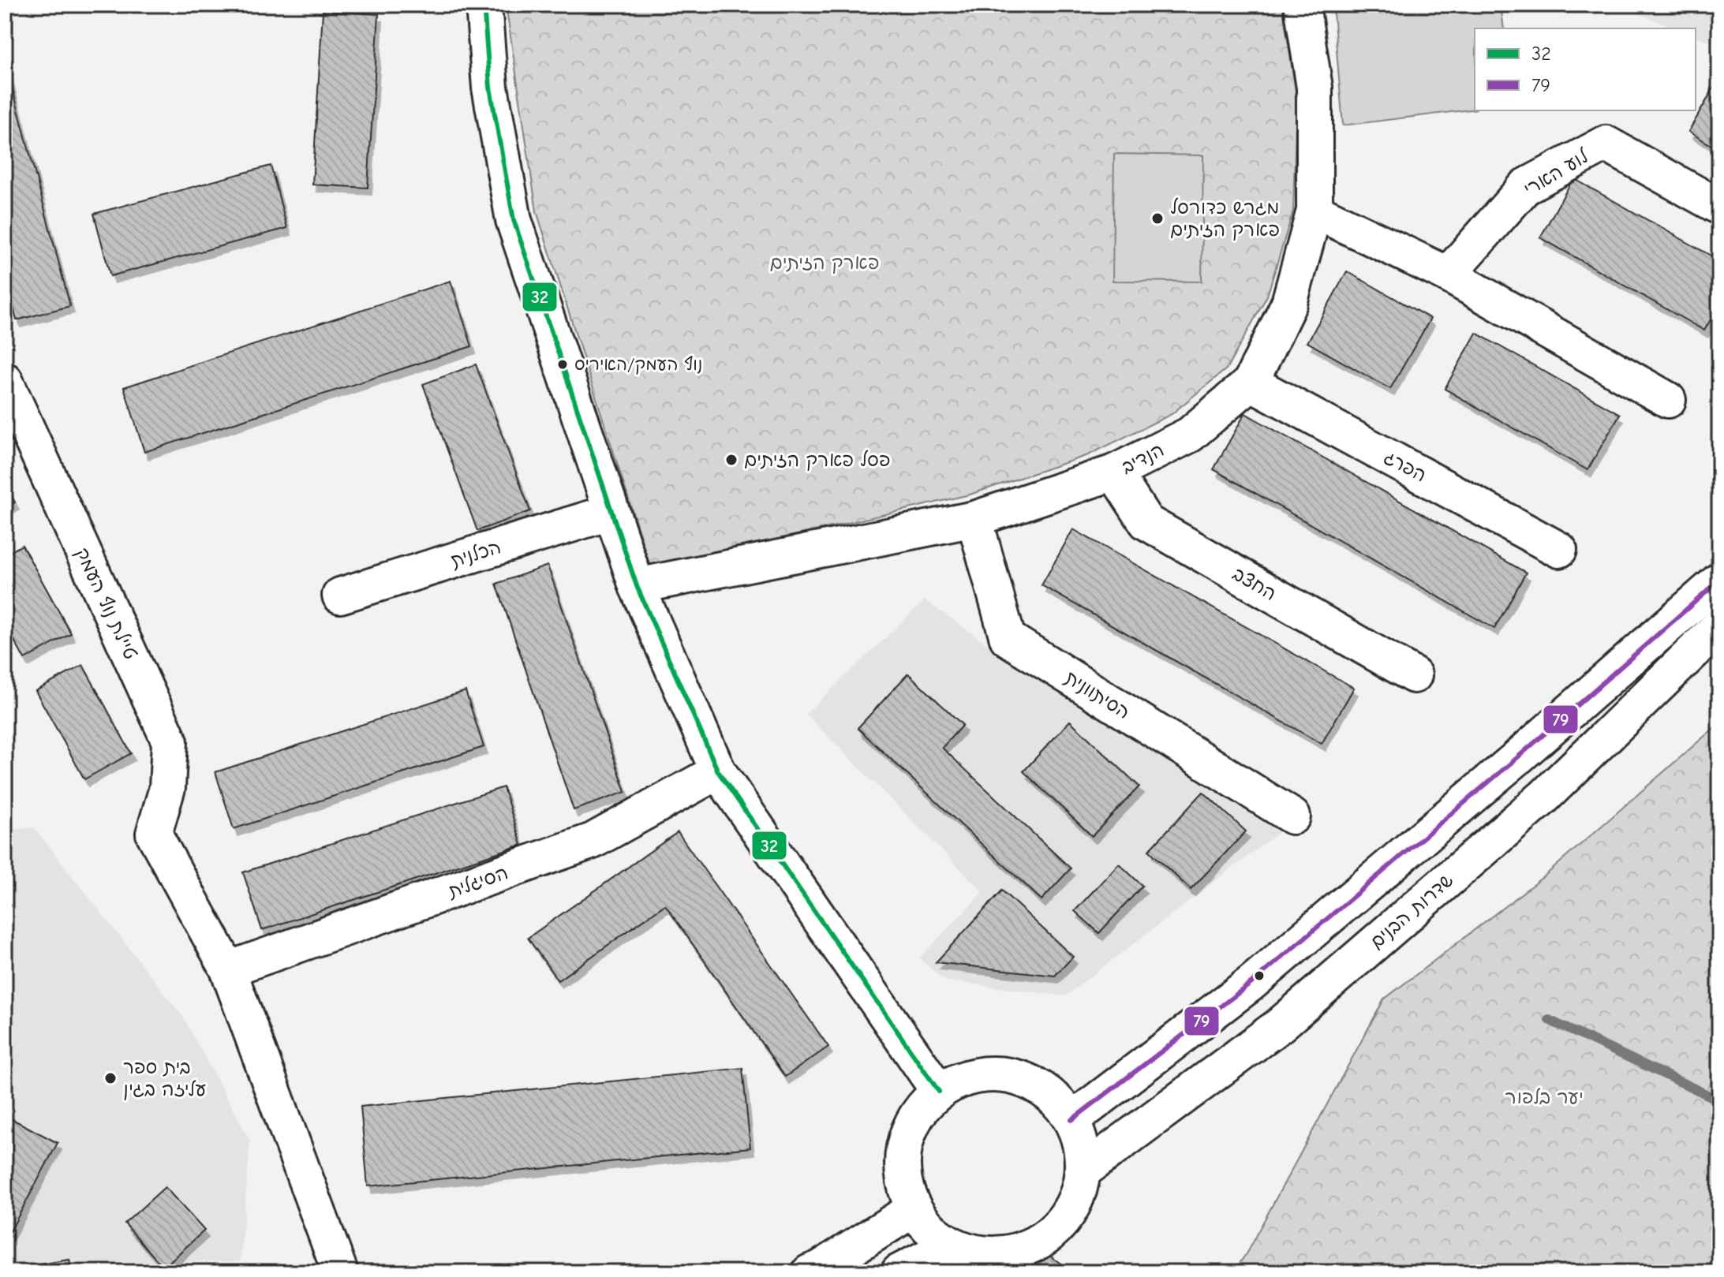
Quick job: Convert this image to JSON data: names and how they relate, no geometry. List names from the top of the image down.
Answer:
{
  "streets": {
    "street": [
      "לוע הארי",
      "הנדיב",
      "הפרג",
      "הכלנית",
      "החצב",
      "טיילת נוף העמק",
      "הסיתוונית",
      "הסיגלית",
      "שדרות הבנים"
    ]
  },
  "crossings": [
    ["הנדיב", "הפרג"],
    ["הנדיב", "החצב"],
    ["הנדיב", "הסיתוונית"],
    ["טיילת נוף העמק", "הסיגלית"]
  ],
  "parks": ["פארק הזיתים", "יער בלפור"],
  "places": [
    "מגרש כדורסל פארק הזיתים",
    "נוף העמק/האיריס",
    "פסל פארק הזיתים",
    "בית ספר עליזה בגין"
  ],
  "lines": ["transit line 32", "transit line 79"],
  "legend": ["32", "79"]
}
